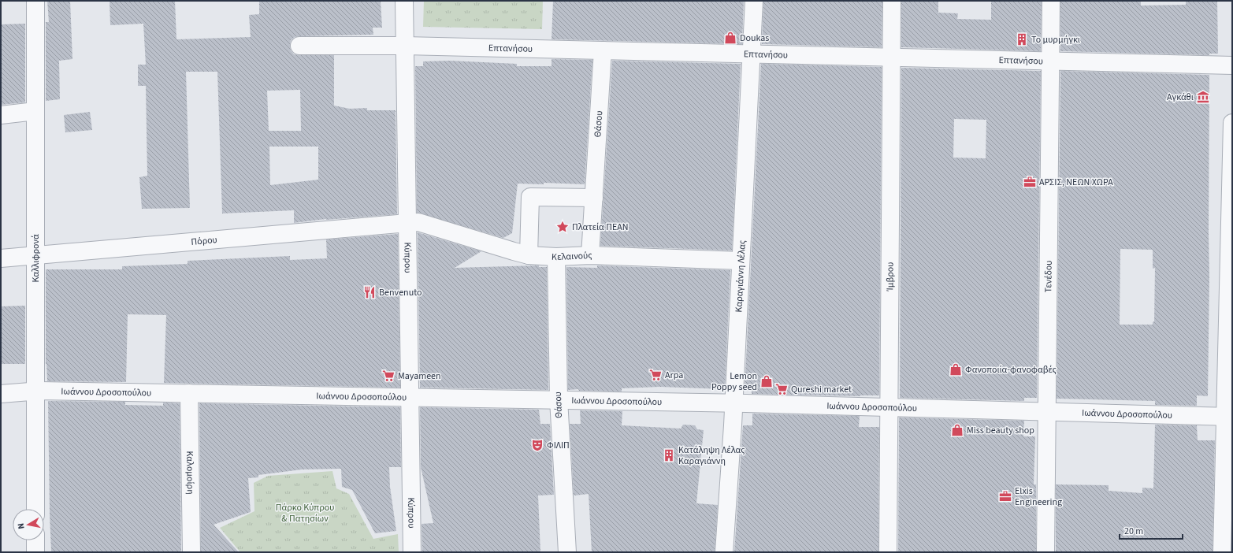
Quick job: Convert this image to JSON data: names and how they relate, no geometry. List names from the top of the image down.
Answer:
{
  "streets": {
    "street": [
      "Επτανήσου",
      "Θάσου",
      "Πόρου",
      "Κελαινούς",
      "Κύπρου",
      "Καλλιφρονά",
      "Καραγιάννη Λέλας",
      "Ίμβρου",
      "Τενέδου",
      "Ιωάννου Δροσοπούλου",
      "Καλομοίρη"
    ]
  },
  "crossings": [
    ["Επτανήσου", "Θάσου"],
    ["Επτανήσου", "Κύπρου"],
    ["Επτανήσου", "Καραγιάννη Λέλας"],
    ["Επτανήσου", "Ίμβρου"],
    ["Επτανήσου", "Τενέδου"],
    ["Θάσου", "Κελαινούς"],
    ["Θάσου", "Ιωάννου Δροσοπούλου"],
    ["Πόρου", "Κελαινούς"],
    ["Πόρου", "Κύπρου"],
    ["Πόρου", "Καλλιφρονά"],
    ["Κελαινούς", "Κύπρου"],
    ["Κελαινούς", "Καραγιάννη Λέλας"],
    ["Κύπρου", "Ιωάννου Δροσοπούλου"],
    ["Καλλιφρονά", "Ιωάννου Δροσοπούλου"],
    ["Καραγιάννη Λέλας", "Ιωάννου Δροσοπούλου"],
    ["Ίμβρου", "Ιωάννου Δροσοπούλου"],
    ["Τενέδου", "Ιωάννου Δροσοπούλου"],
    ["Ιωάννου Δροσοπούλου", "Καλομοίρη"]
  ],
  "parks": ["Πάρκο Κύπρου & Πατησίων"],
  "places": {
    "shop": [
      "Doukas",
      "Φανοποιία-φανοφαβές",
      "Lemon Poppy seed",
      "Miss beauty shop"
    ],
    "building": ["Το μυρμήγκι", "Κατάληψη Λέλας Καραγιάννη"],
    "museum": ["Αγκάθι"],
    "office": ["ΑΡΣΙΣ, ΝΕΩΝ ΧΩΡΑ", "Elxis Engineering"],
    "place": ["Πλατεία ΠΕΑΝ"],
    "restaurant": ["Benvenuto"],
    "supermarket": ["Arpa", "Mayameen", "Qureshi market"],
    "theatre": ["ΦΙΛΙΠ"]
  },
  "scale_bar": "20 m",
  "north": "left"
}
